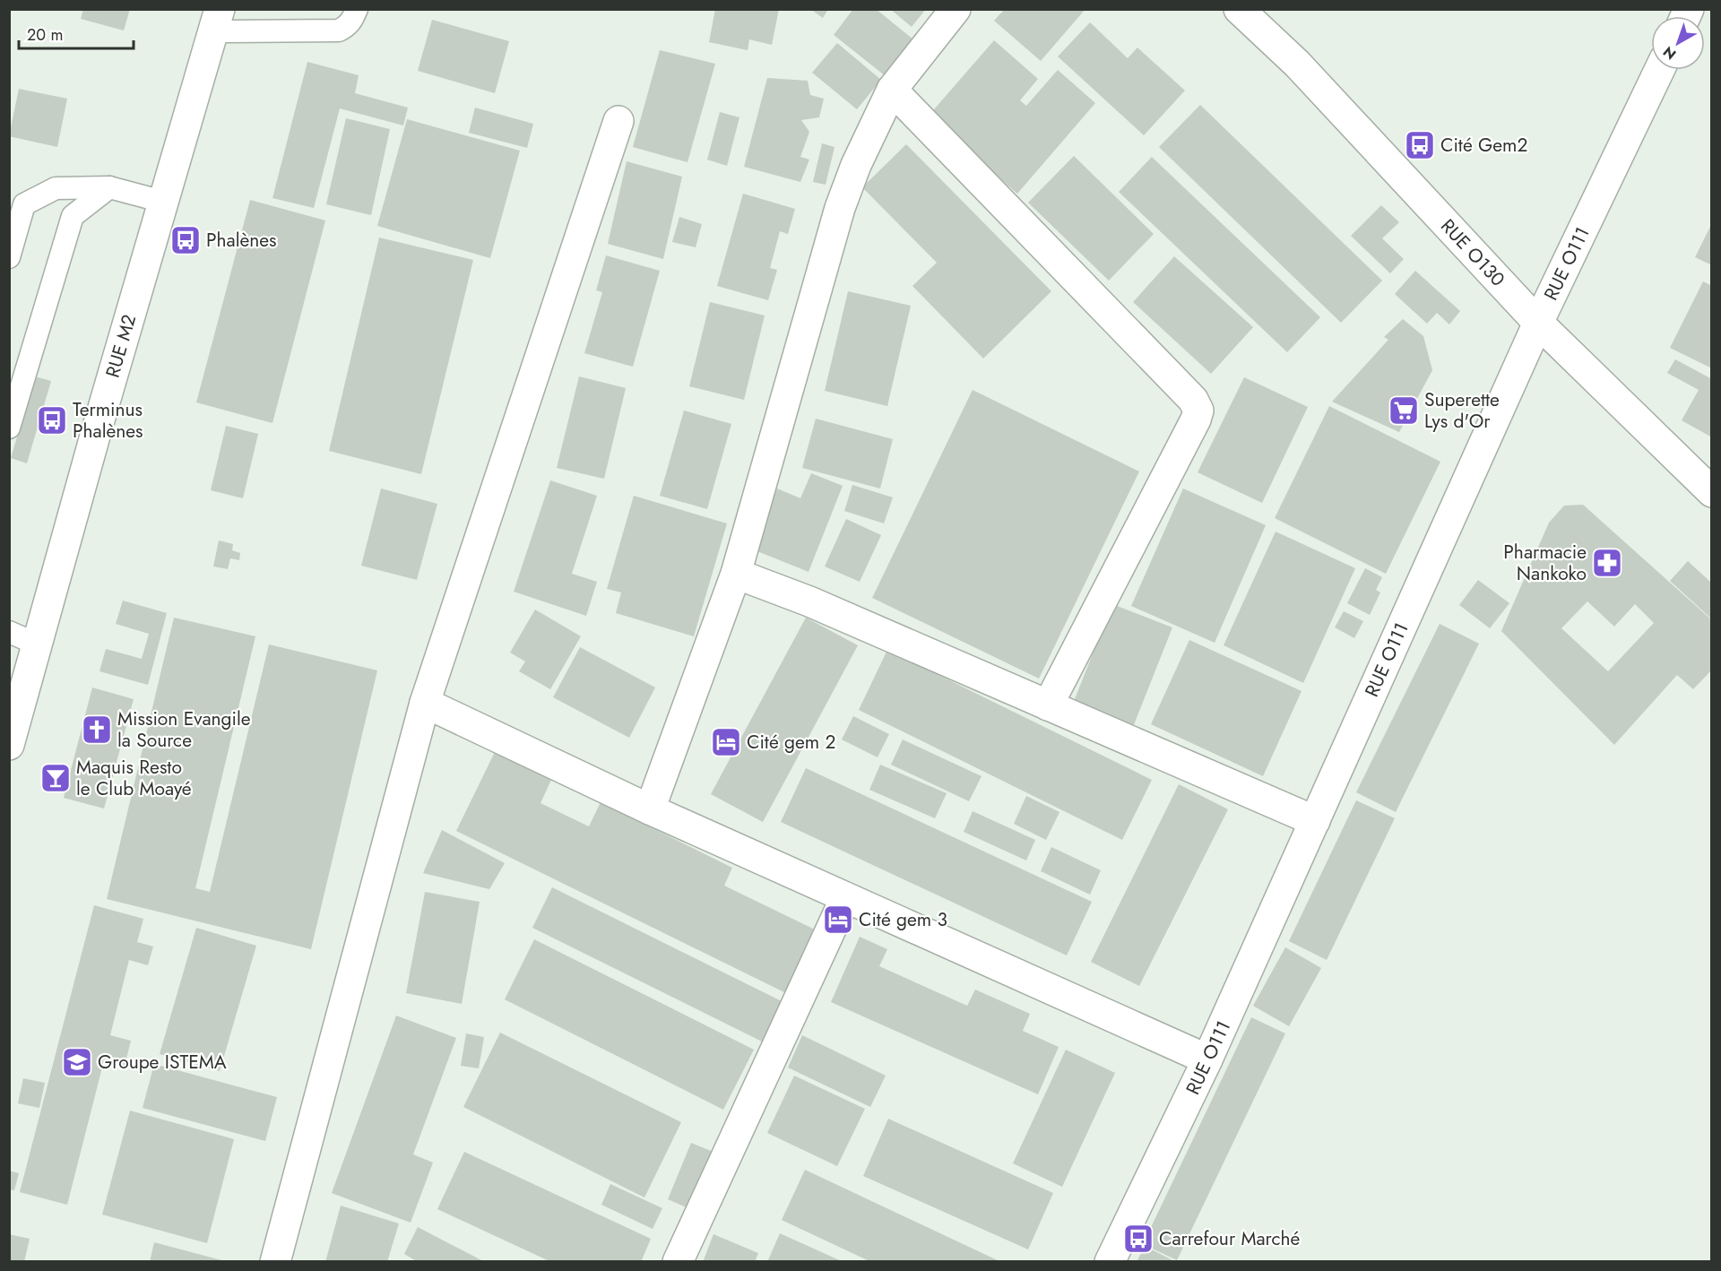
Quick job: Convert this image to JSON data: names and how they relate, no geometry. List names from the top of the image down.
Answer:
{
  "streets": {
    "street": ["RUE O130", "RUE O111", "RUE M2"]
  },
  "crossings": [
    ["RUE O130", "RUE O111"]
  ],
  "places": {
    "bus stop": [
      "Cité Gem2",
      "Phalènes",
      "Terminus Phalènes",
      "Carrefour Marché"
    ],
    "supermarket": ["Superette Lys d'Or"],
    "pharmacy": ["Pharmacie Nankoko"],
    "church": ["Mission Evangile la Source"],
    "hotel": ["Cité gem 2", "Cité gem 3"],
    "bar": ["Maquis Resto le Club Moayé"],
    "school or university": ["Groupe ISTEMA"]
  },
  "scale_bar": "20 m",
  "north": "bottom left"
}
